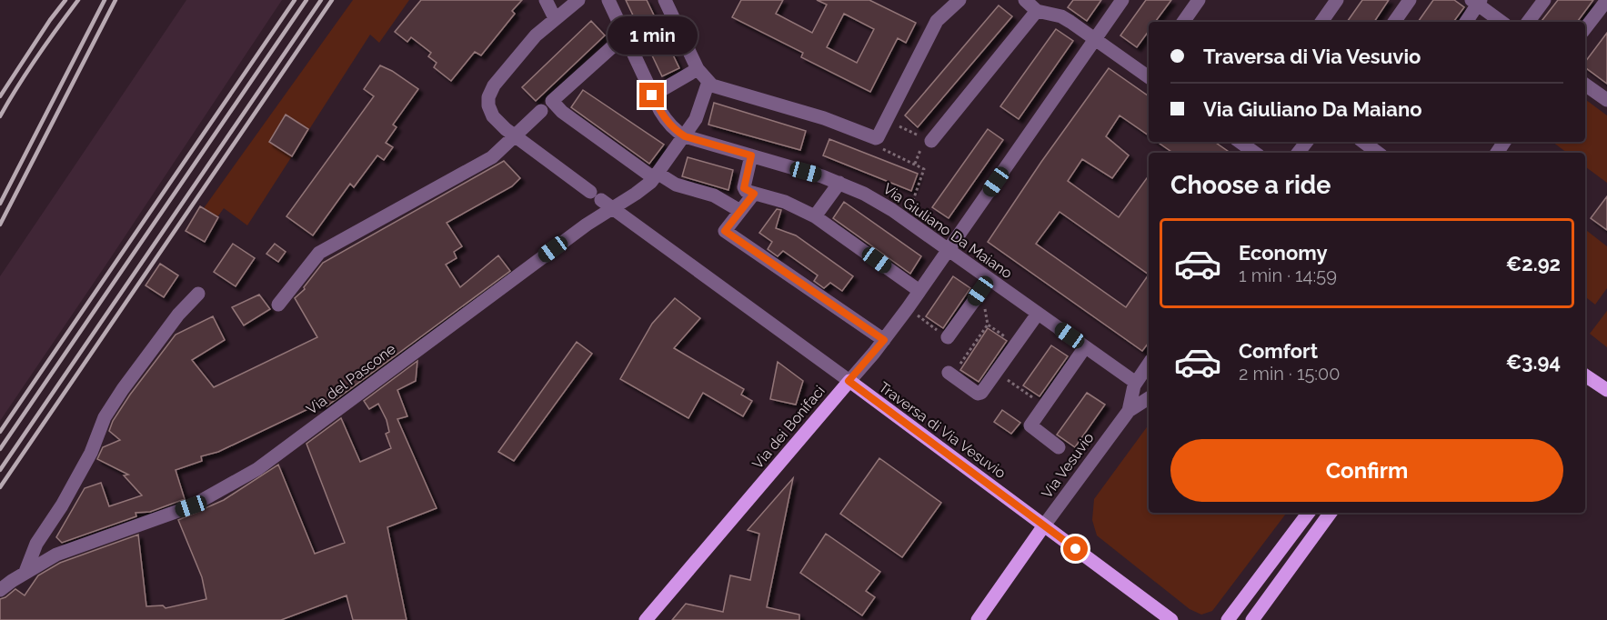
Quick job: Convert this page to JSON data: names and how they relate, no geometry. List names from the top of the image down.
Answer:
{
  "streets": {
    "main road": ["Via dei Bonifaci", "Traversa di Via Vesuvio", "Via Vesuvio"],
    "street": ["Via Giuliano Da Maiano", "Via del Pascone"]
  },
  "crossings": [
    ["Via Giuliano Da Maiano", "Via del Pascone"],
    ["Via Giuliano Da Maiano", "Via dei Bonifaci"],
    ["Via Giuliano Da Maiano", "Via Vesuvio"],
    ["Via del Pascone", "Traversa di Via Vesuvio"],
    ["Via dei Bonifaci", "Traversa di Via Vesuvio"],
    ["Traversa di Via Vesuvio", "Via Vesuvio"]
  ],
  "page": {
    "bubble": "1 min",
    "banner": ["Traversa di Via Vesuvio", "Via Giuliano Da Maiano"],
    "heading": "Choose a ride",
    "list": [
      {
        "name": "Economy",
        "note": "1 min · 14:59",
        "value": "€2.92"
      },
      {
        "name": "Comfort",
        "note": "2 min · 15:00",
        "value": "€3.94"
      }
    ],
    "buttons": "Confirm"
  }
}
